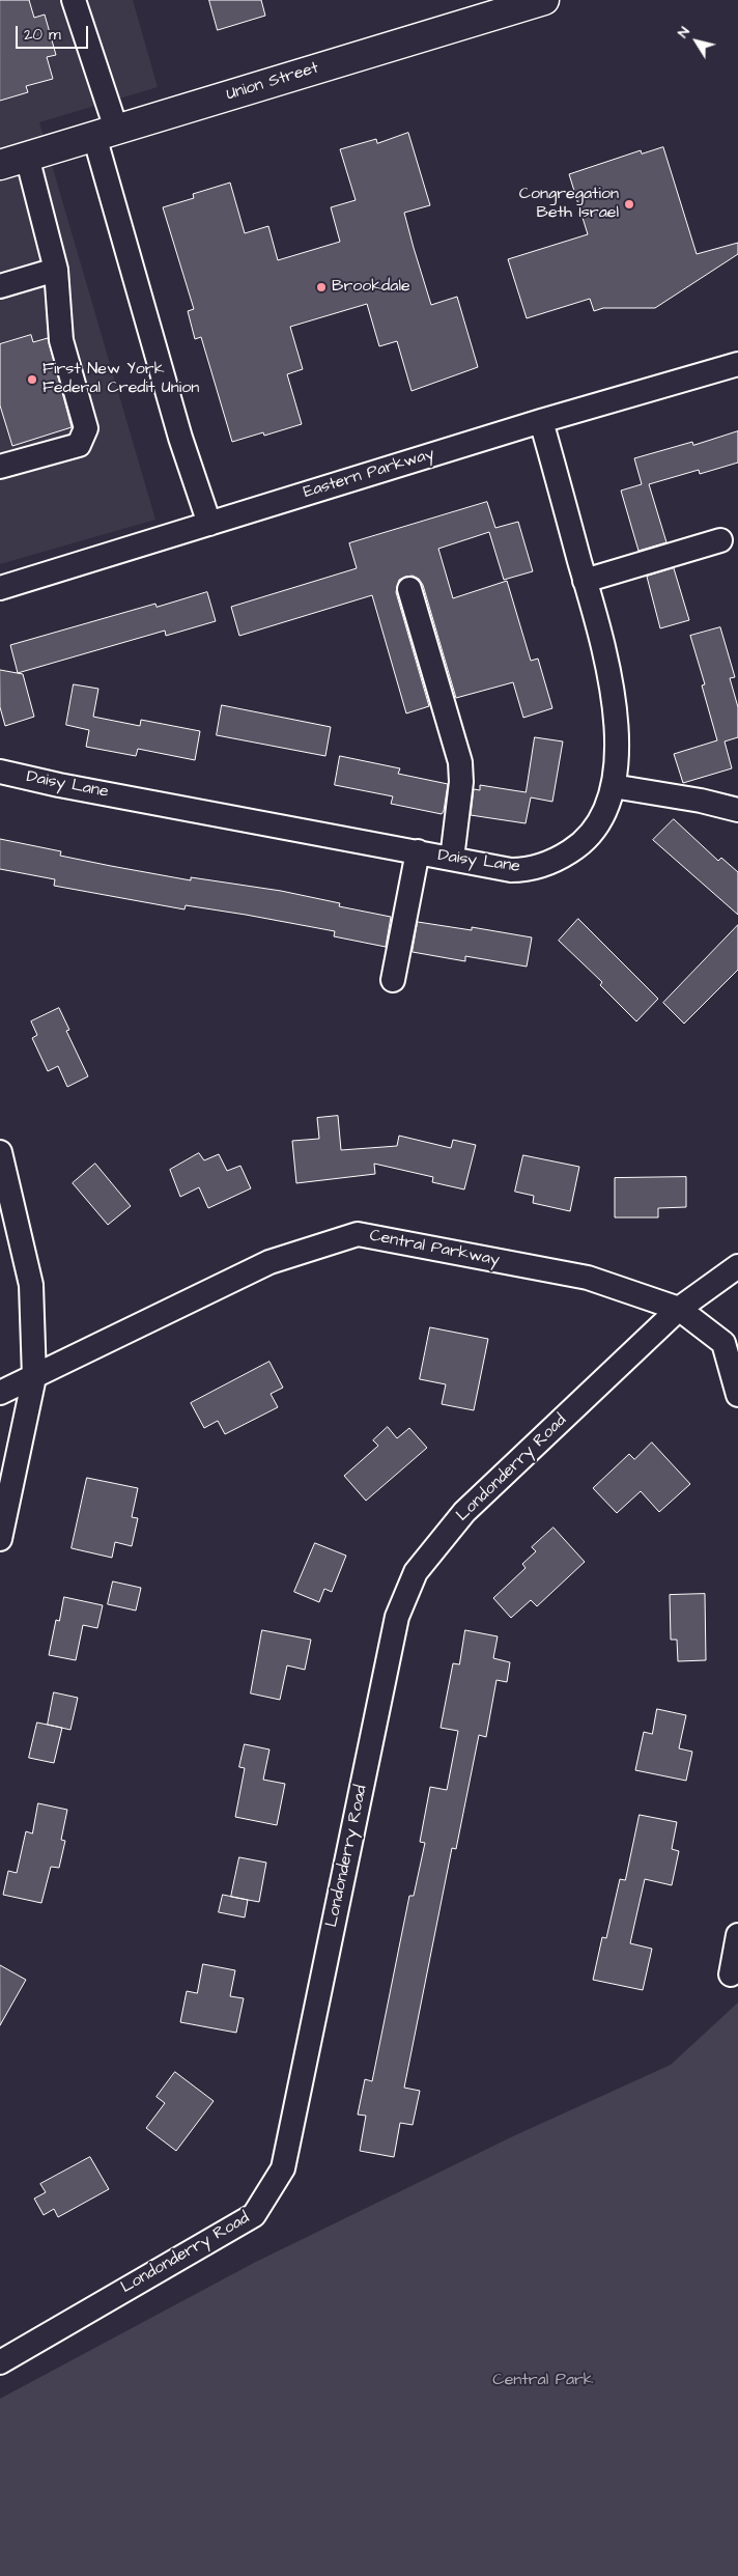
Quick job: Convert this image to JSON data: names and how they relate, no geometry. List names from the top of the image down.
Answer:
{
  "streets": {
    "main road": ["Union Street"],
    "street": [
      "Eastern Parkway",
      "Daisy Lane",
      "Central Parkway",
      "Londonderry Road"
    ]
  },
  "crossings": [
    ["Eastern Parkway", "Daisy Lane"],
    ["Central Parkway", "Londonderry Road"]
  ],
  "parks": ["Central Park"],
  "places": ["Congregation Beth Israel", "Brookdale", "First New York Federal Credit Union"],
  "scale_bar": "20 m",
  "north": "top left"
}
